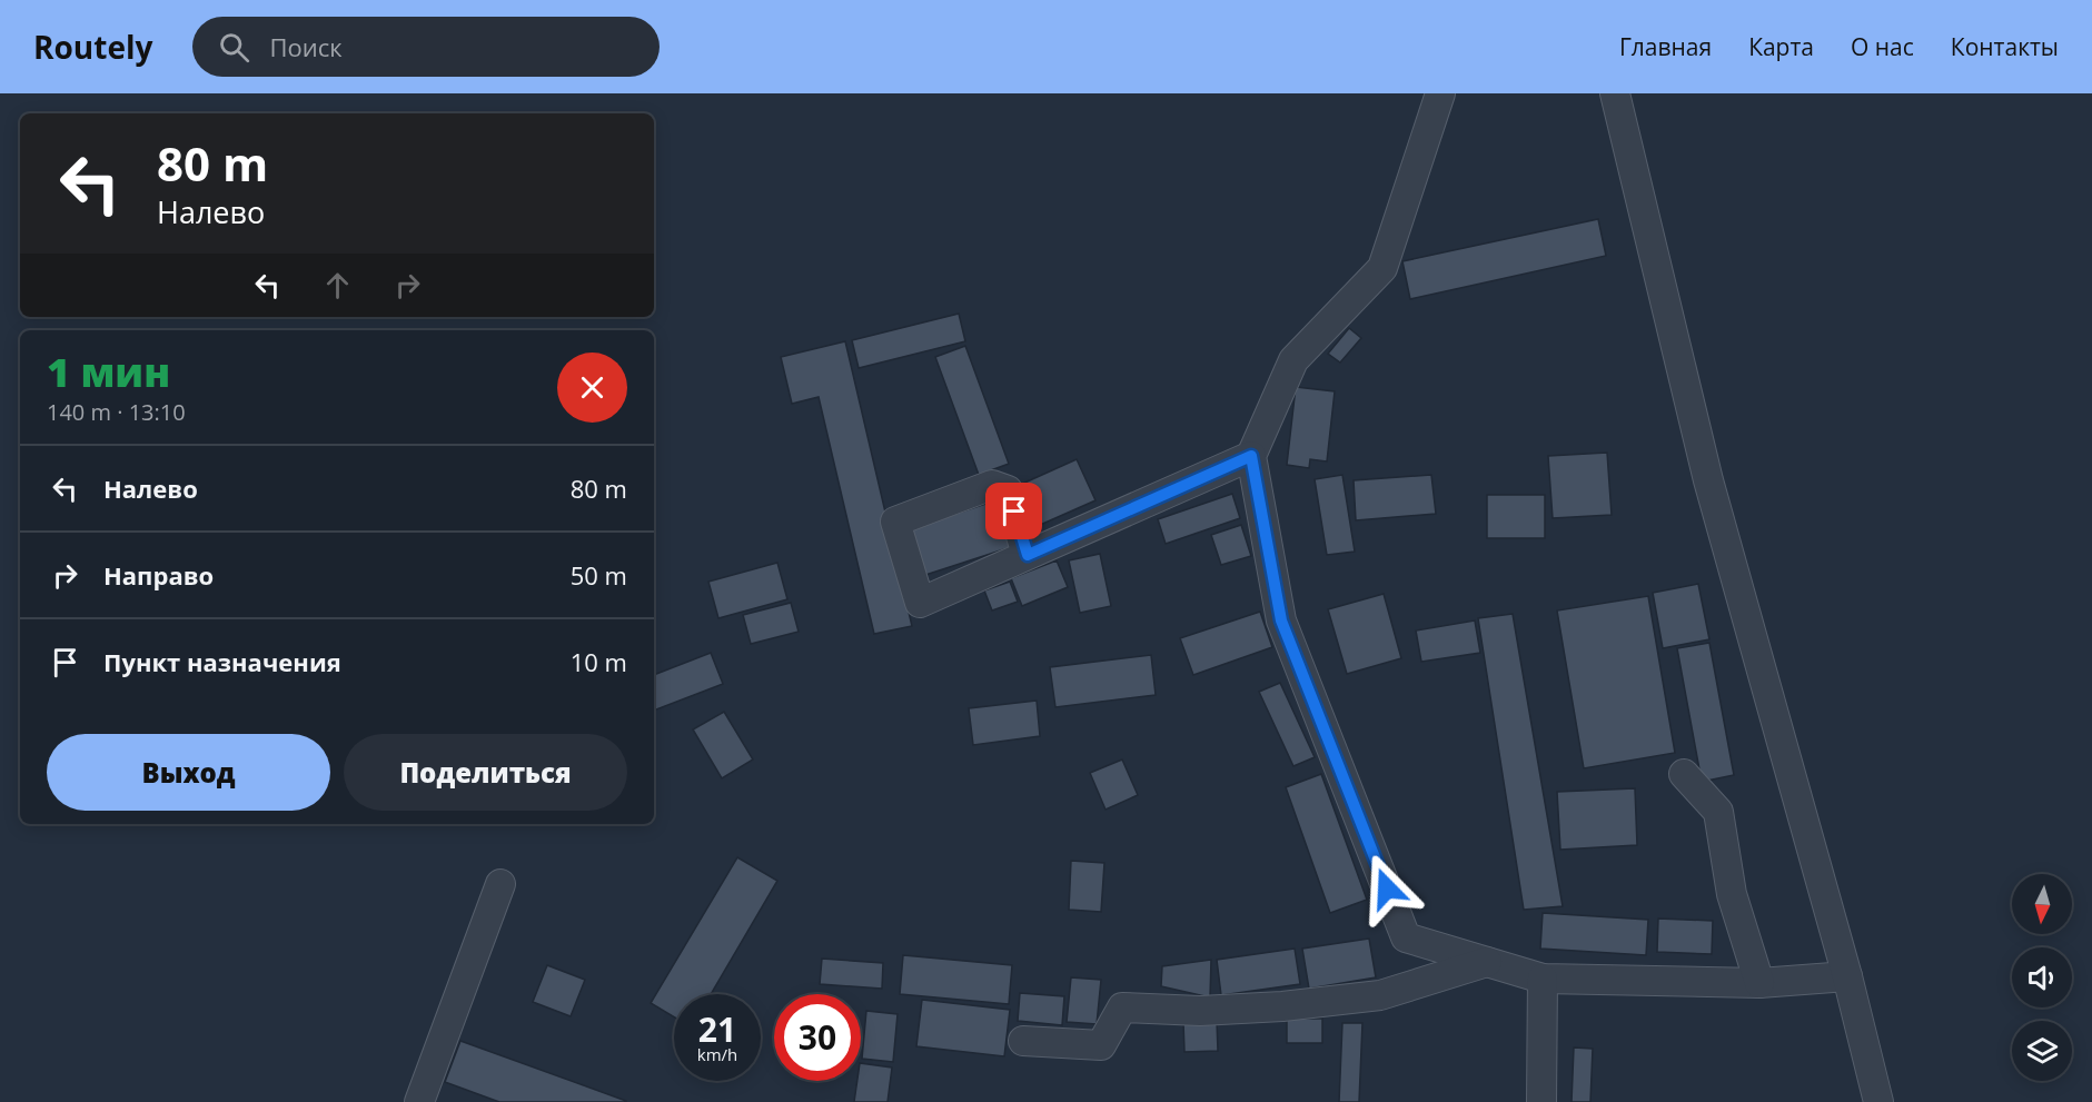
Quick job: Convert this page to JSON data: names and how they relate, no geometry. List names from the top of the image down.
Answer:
{
  "north": "bottom",
  "page": {
    "header": "Routely",
    "search": "Поиск",
    "nav": [
      "Главная",
      "Карта",
      "О нас",
      "Контакты"
    ],
    "turn": ["80 m", "Налево"],
    "heading": ["1 мин", "140 m · 13:10"],
    "list": [
      {
        "name": "Налево",
        "value": "80 m"
      },
      {
        "name": "Направо",
        "value": "50 m"
      },
      {
        "name": "Пункт назначения",
        "value": "10 m"
      }
    ],
    "buttons": ["Выход", "Поделиться"],
    "speed": "21 km/h",
    "limit": "30"
  }
}
